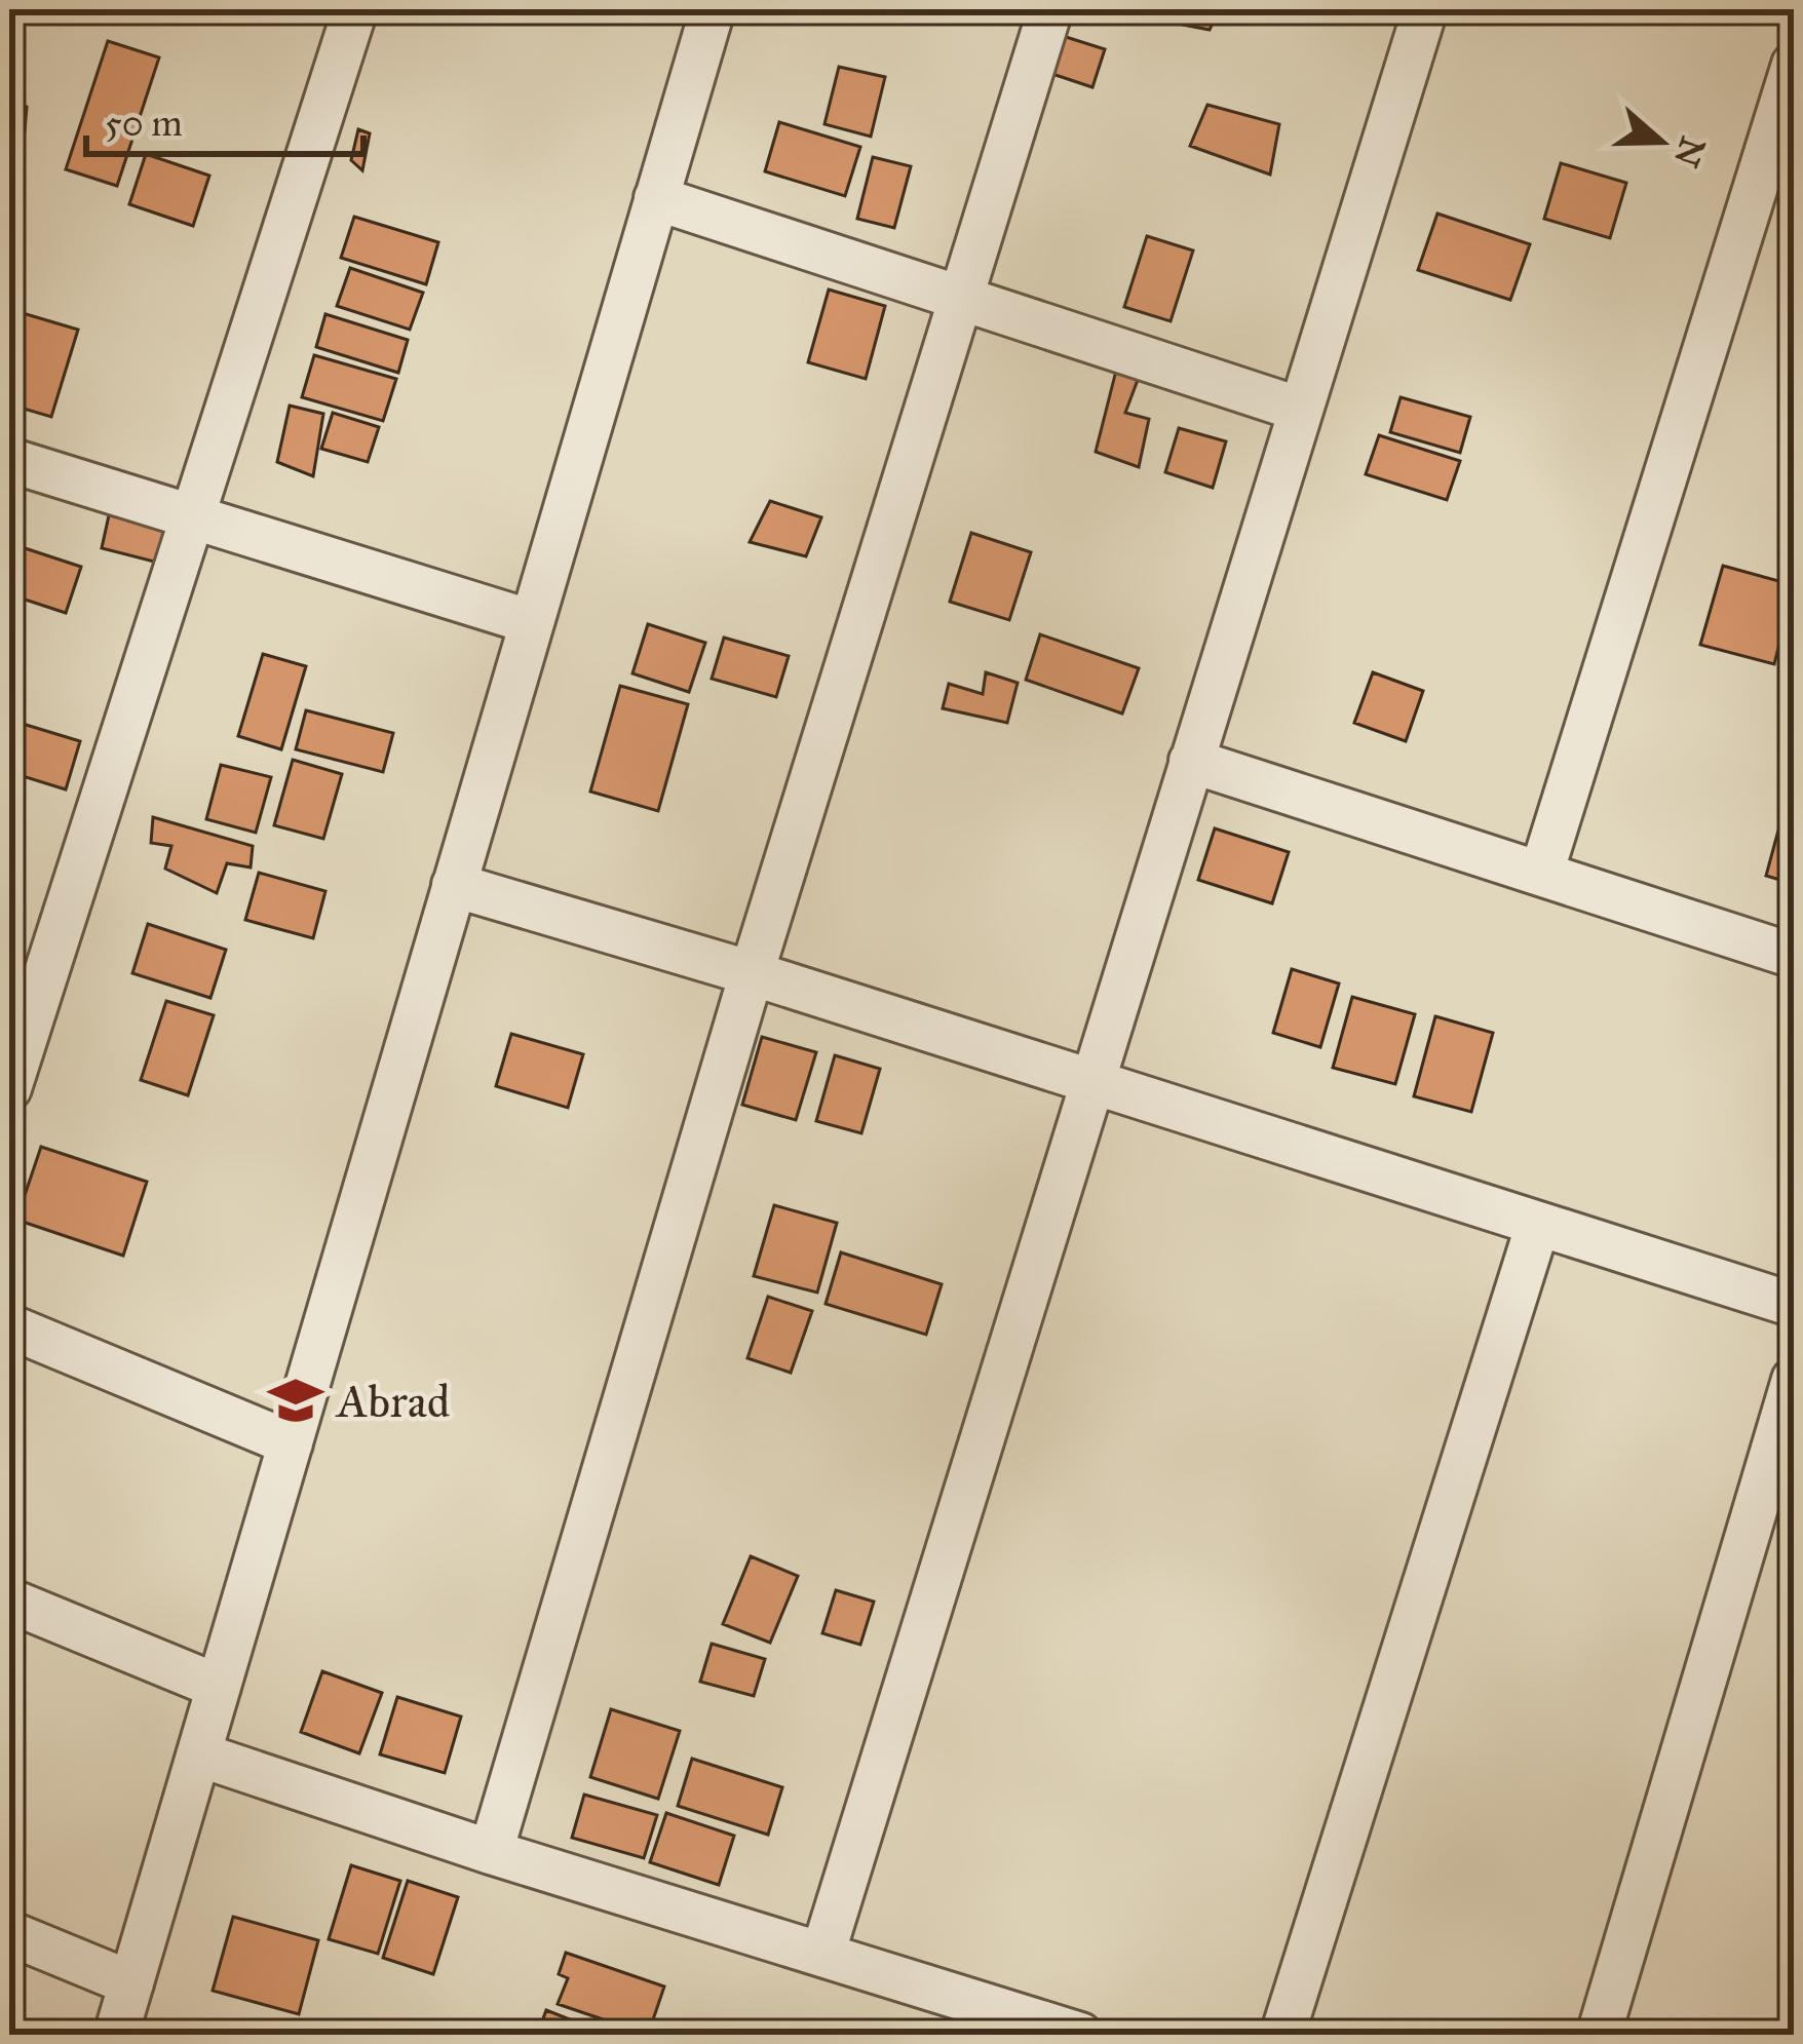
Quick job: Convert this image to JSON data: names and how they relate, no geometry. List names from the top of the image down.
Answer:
{
  "places": {
    "school or university": ["Abrad"]
  },
  "scale_bar": "50 m",
  "north": "right"
}
